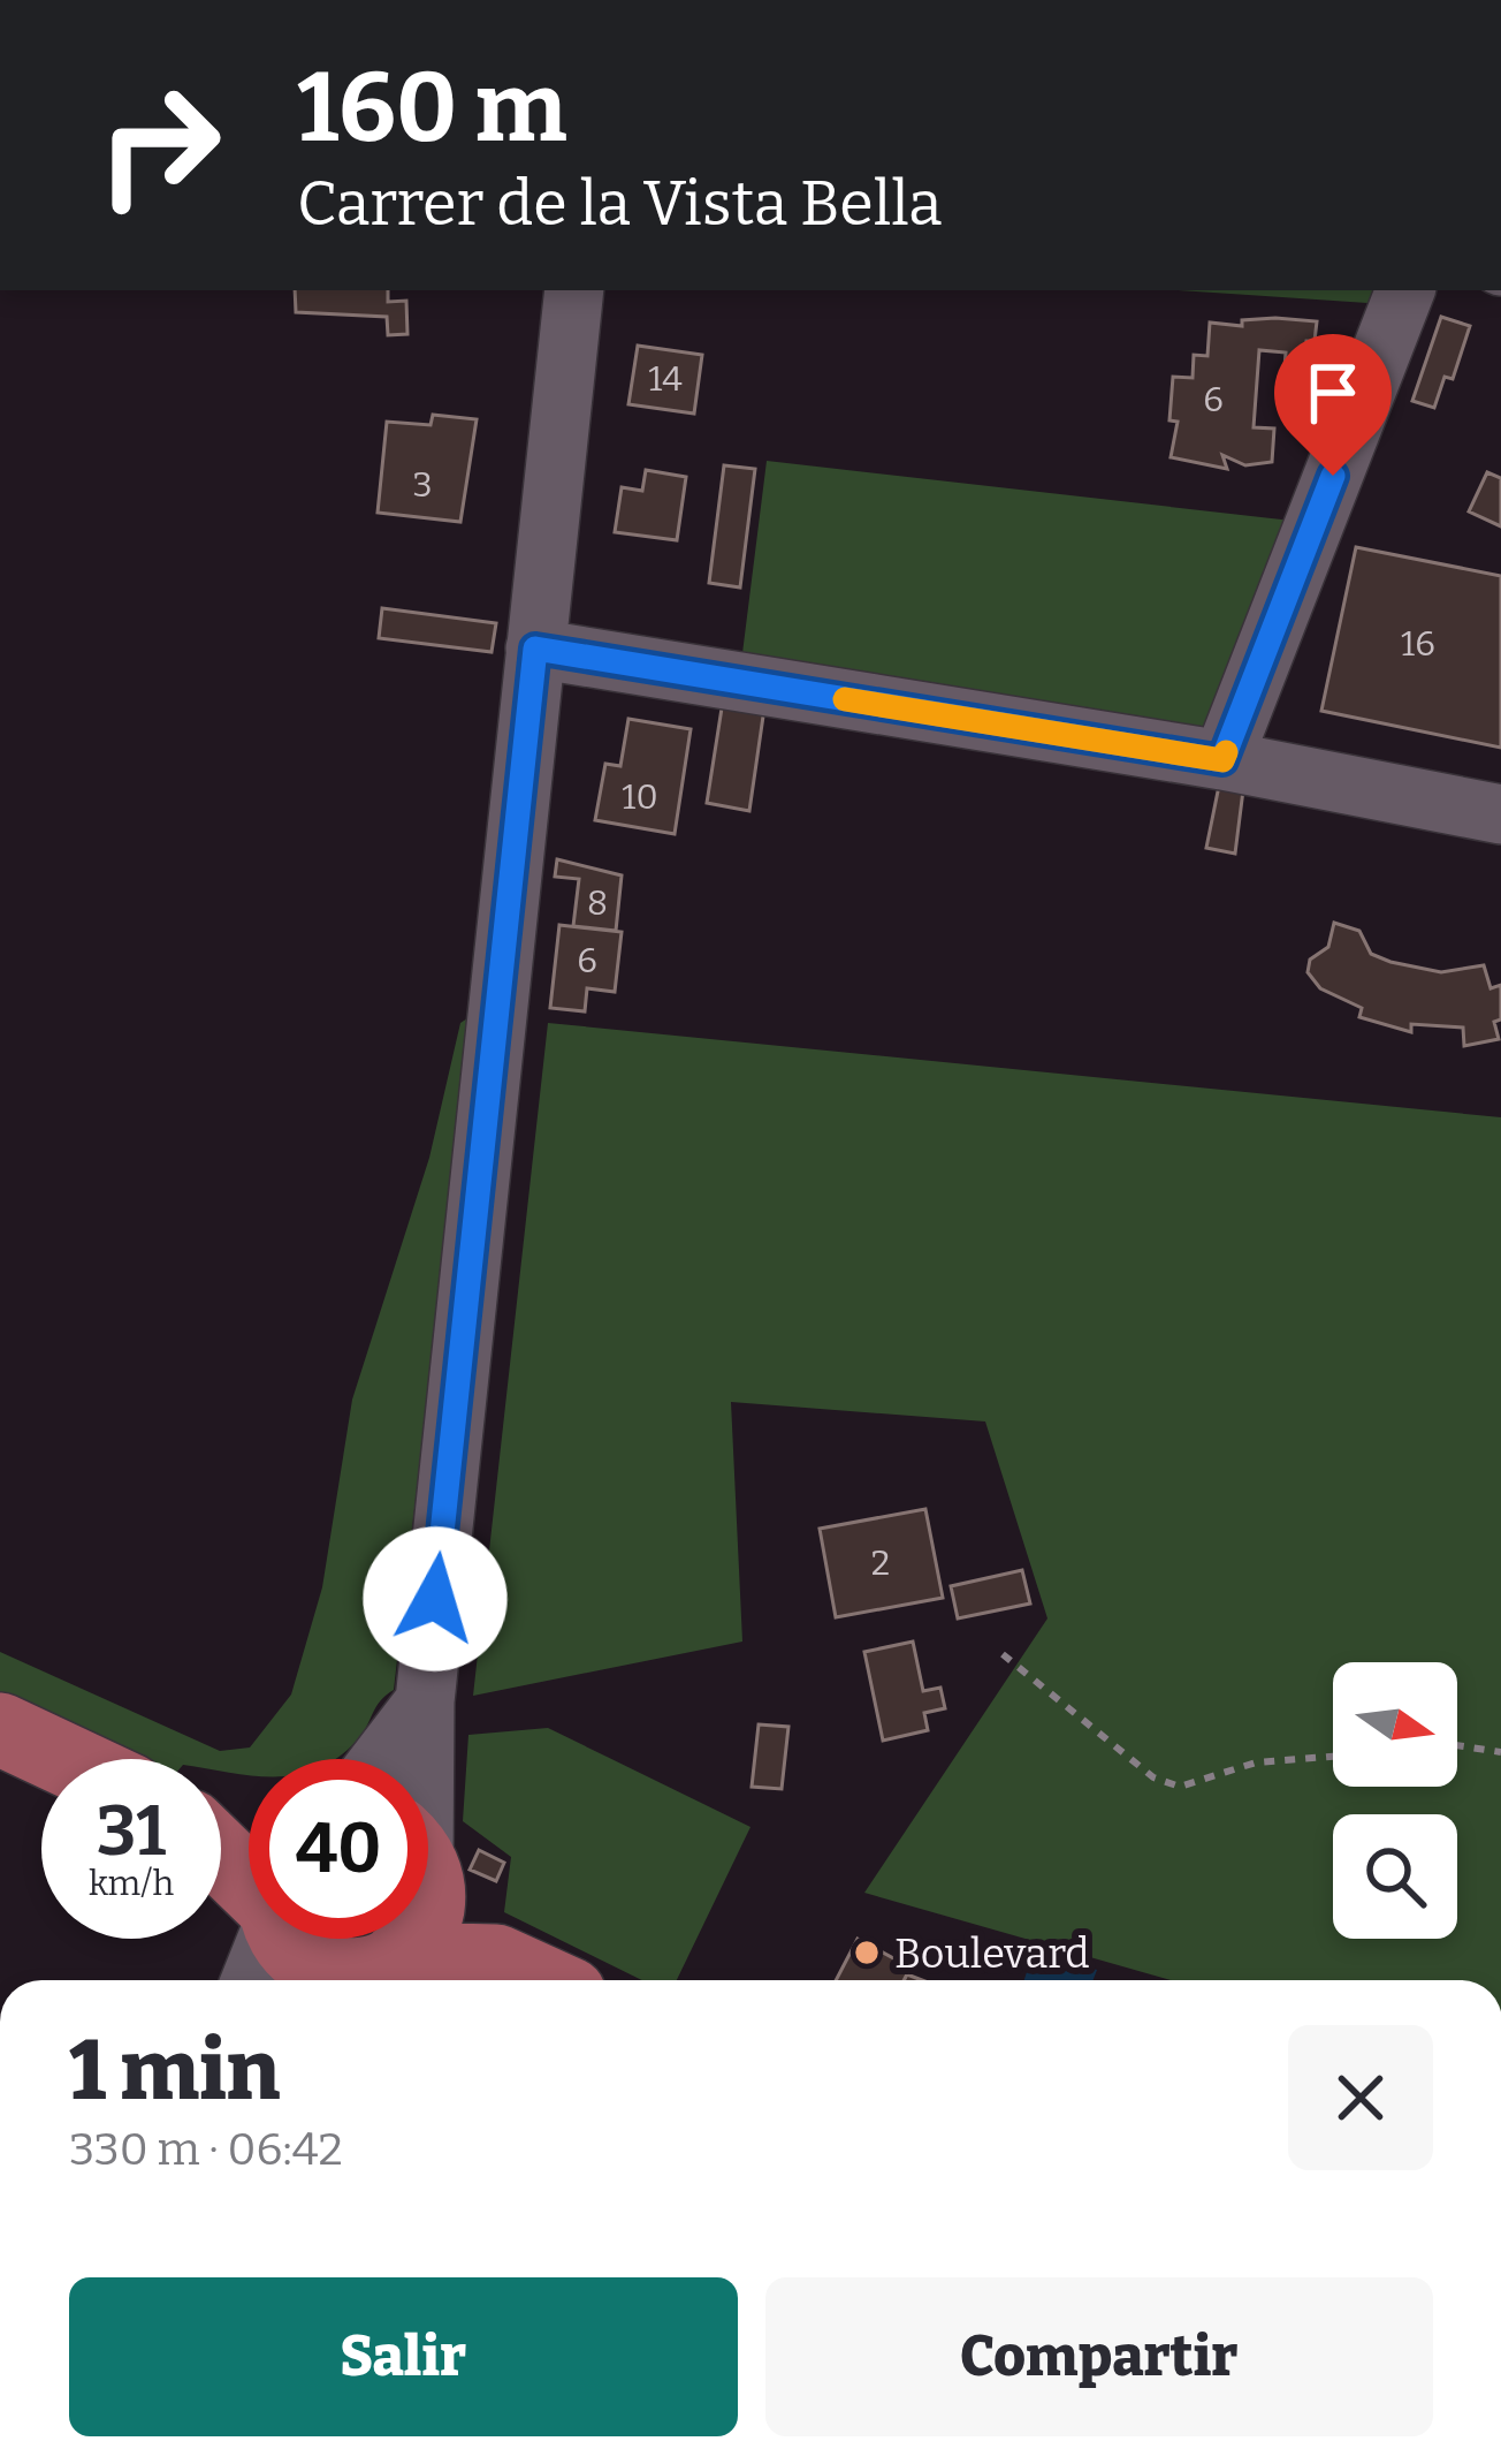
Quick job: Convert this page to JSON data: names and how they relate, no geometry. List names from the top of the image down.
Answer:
{
  "places": ["Boulevard"],
  "house_numbers": [
    "14",
    "6",
    "3",
    "16",
    "10",
    "8",
    "6",
    "2"
  ],
  "north": "right",
  "page": {
    "turn": ["160 m", "Carrer de la Vista Bella"],
    "speed": "31 km/h",
    "limit": "40",
    "heading": ["1 min", "330 m · 06:42"],
    "buttons": ["Salir", "Compartir"]
  }
}
